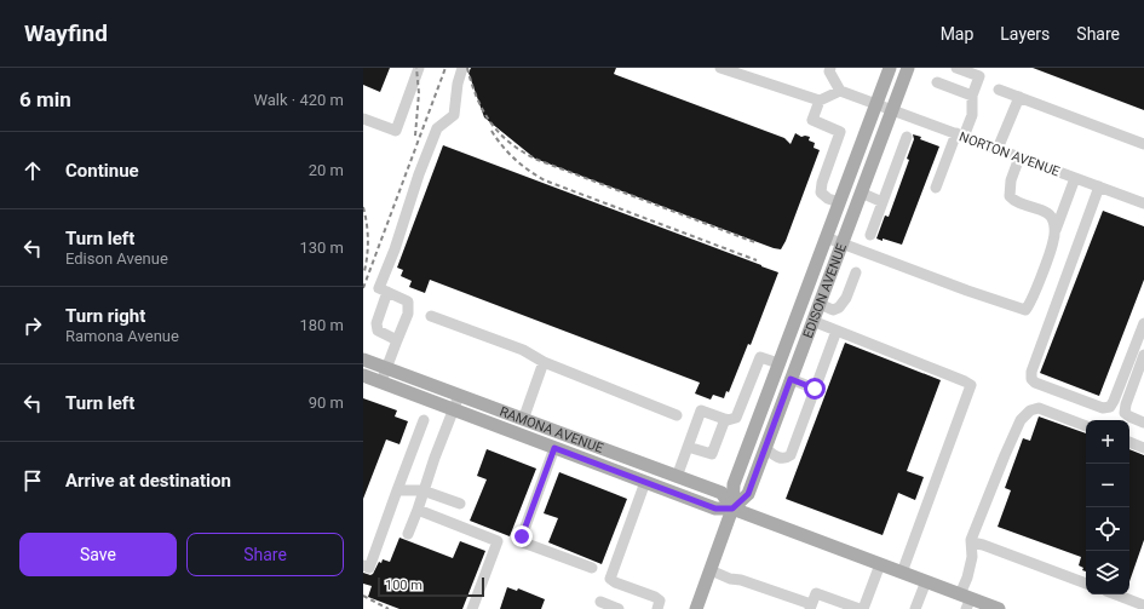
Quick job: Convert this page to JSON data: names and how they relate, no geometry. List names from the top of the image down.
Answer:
{
  "streets": {
    "main road": ["EDISON AVENUE", "RAMONA AVENUE"],
    "street": ["NORTON AVENUE"]
  },
  "crossings": [
    ["NORTON AVENUE", "EDISON AVENUE"],
    ["EDISON AVENUE", "RAMONA AVENUE"]
  ],
  "scale_bar": "100 m",
  "page": {
    "header": "Wayfind",
    "nav": ["Map", "Layers", "Share"],
    "heading": ["6 min", "Walk · 420 m"],
    "list": [
      ["Continue", "20 m"],
      ["Turn left", "Edison Avenue", "130 m"],
      ["Turn right", "Ramona Avenue", "180 m"],
      ["Turn left", "90 m"],
      "Arrive at destination"
    ],
    "map_buttons": ["+", "−"],
    "buttons": ["Save", "Share"],
    "scale": "100 m"
  }
}
